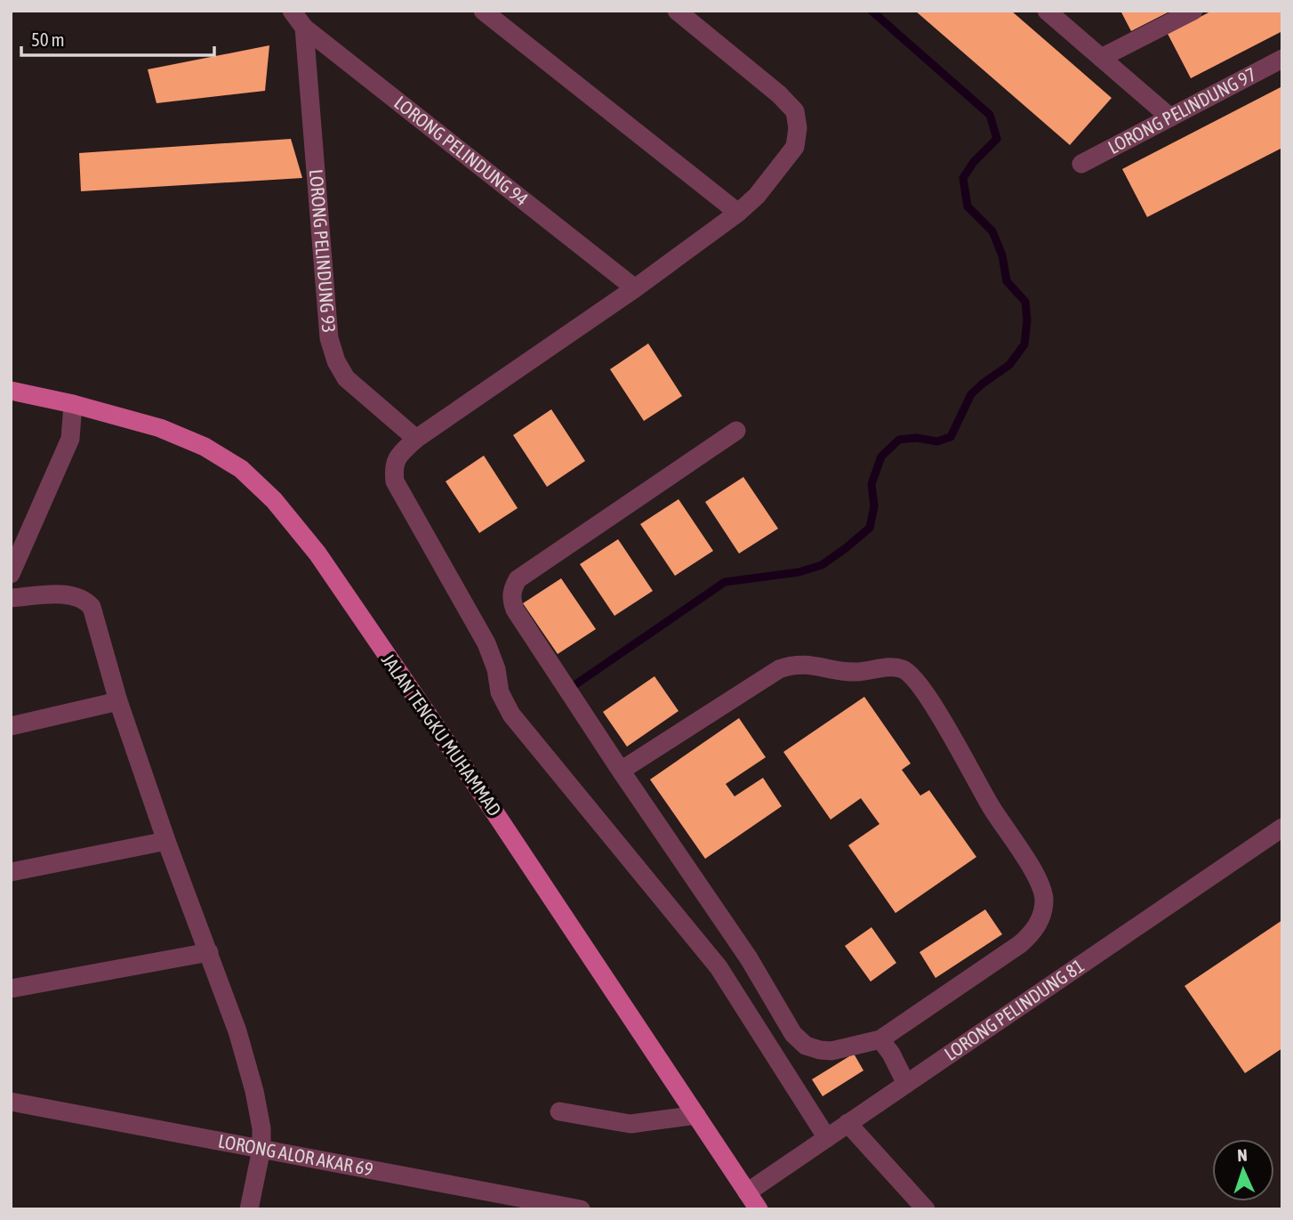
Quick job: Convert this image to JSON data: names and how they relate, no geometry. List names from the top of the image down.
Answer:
{
  "streets": {
    "main road": ["JALAN TENGKU MUHAMMAD"],
    "street": [
      "LORONG PELINDUNG 97",
      "LORONG PELINDUNG 94",
      "LORONG PELINDUNG 93",
      "LORONG PELINDUNG 81",
      "LORONG ALOR AKAR 69"
    ]
  },
  "crossings": [
    ["LORONG PELINDUNG 94", "LORONG PELINDUNG 93"],
    ["JALAN TENGKU MUHAMMAD", "LORONG PELINDUNG 81"]
  ],
  "scale_bar": "50 m",
  "north": "top"
}
